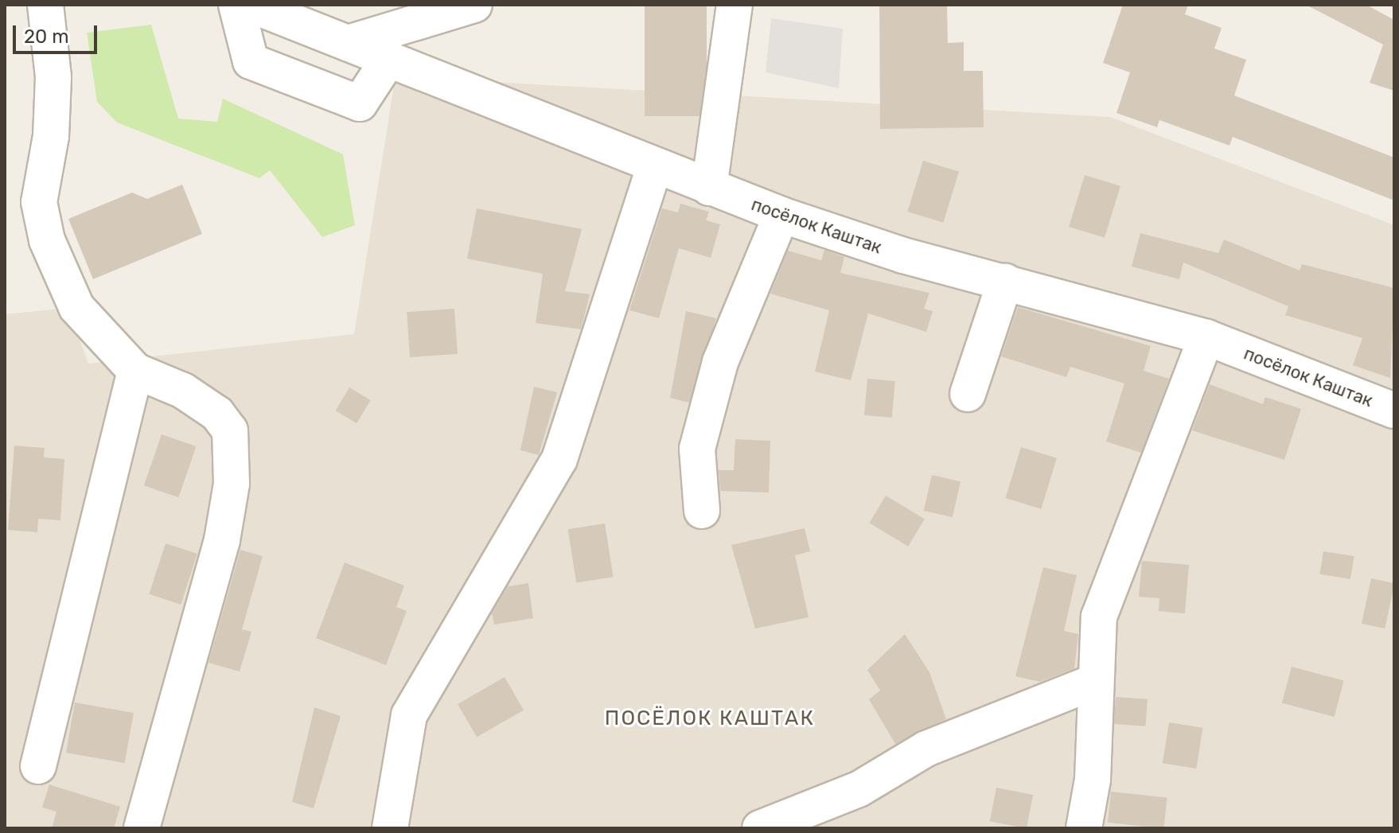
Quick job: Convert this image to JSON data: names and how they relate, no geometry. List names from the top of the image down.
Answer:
{
  "streets": {
    "street": ["посёлок Каштак"]
  },
  "districts": ["ПОСЁЛОК КАШТАК"],
  "scale_bar": "20 m"
}
